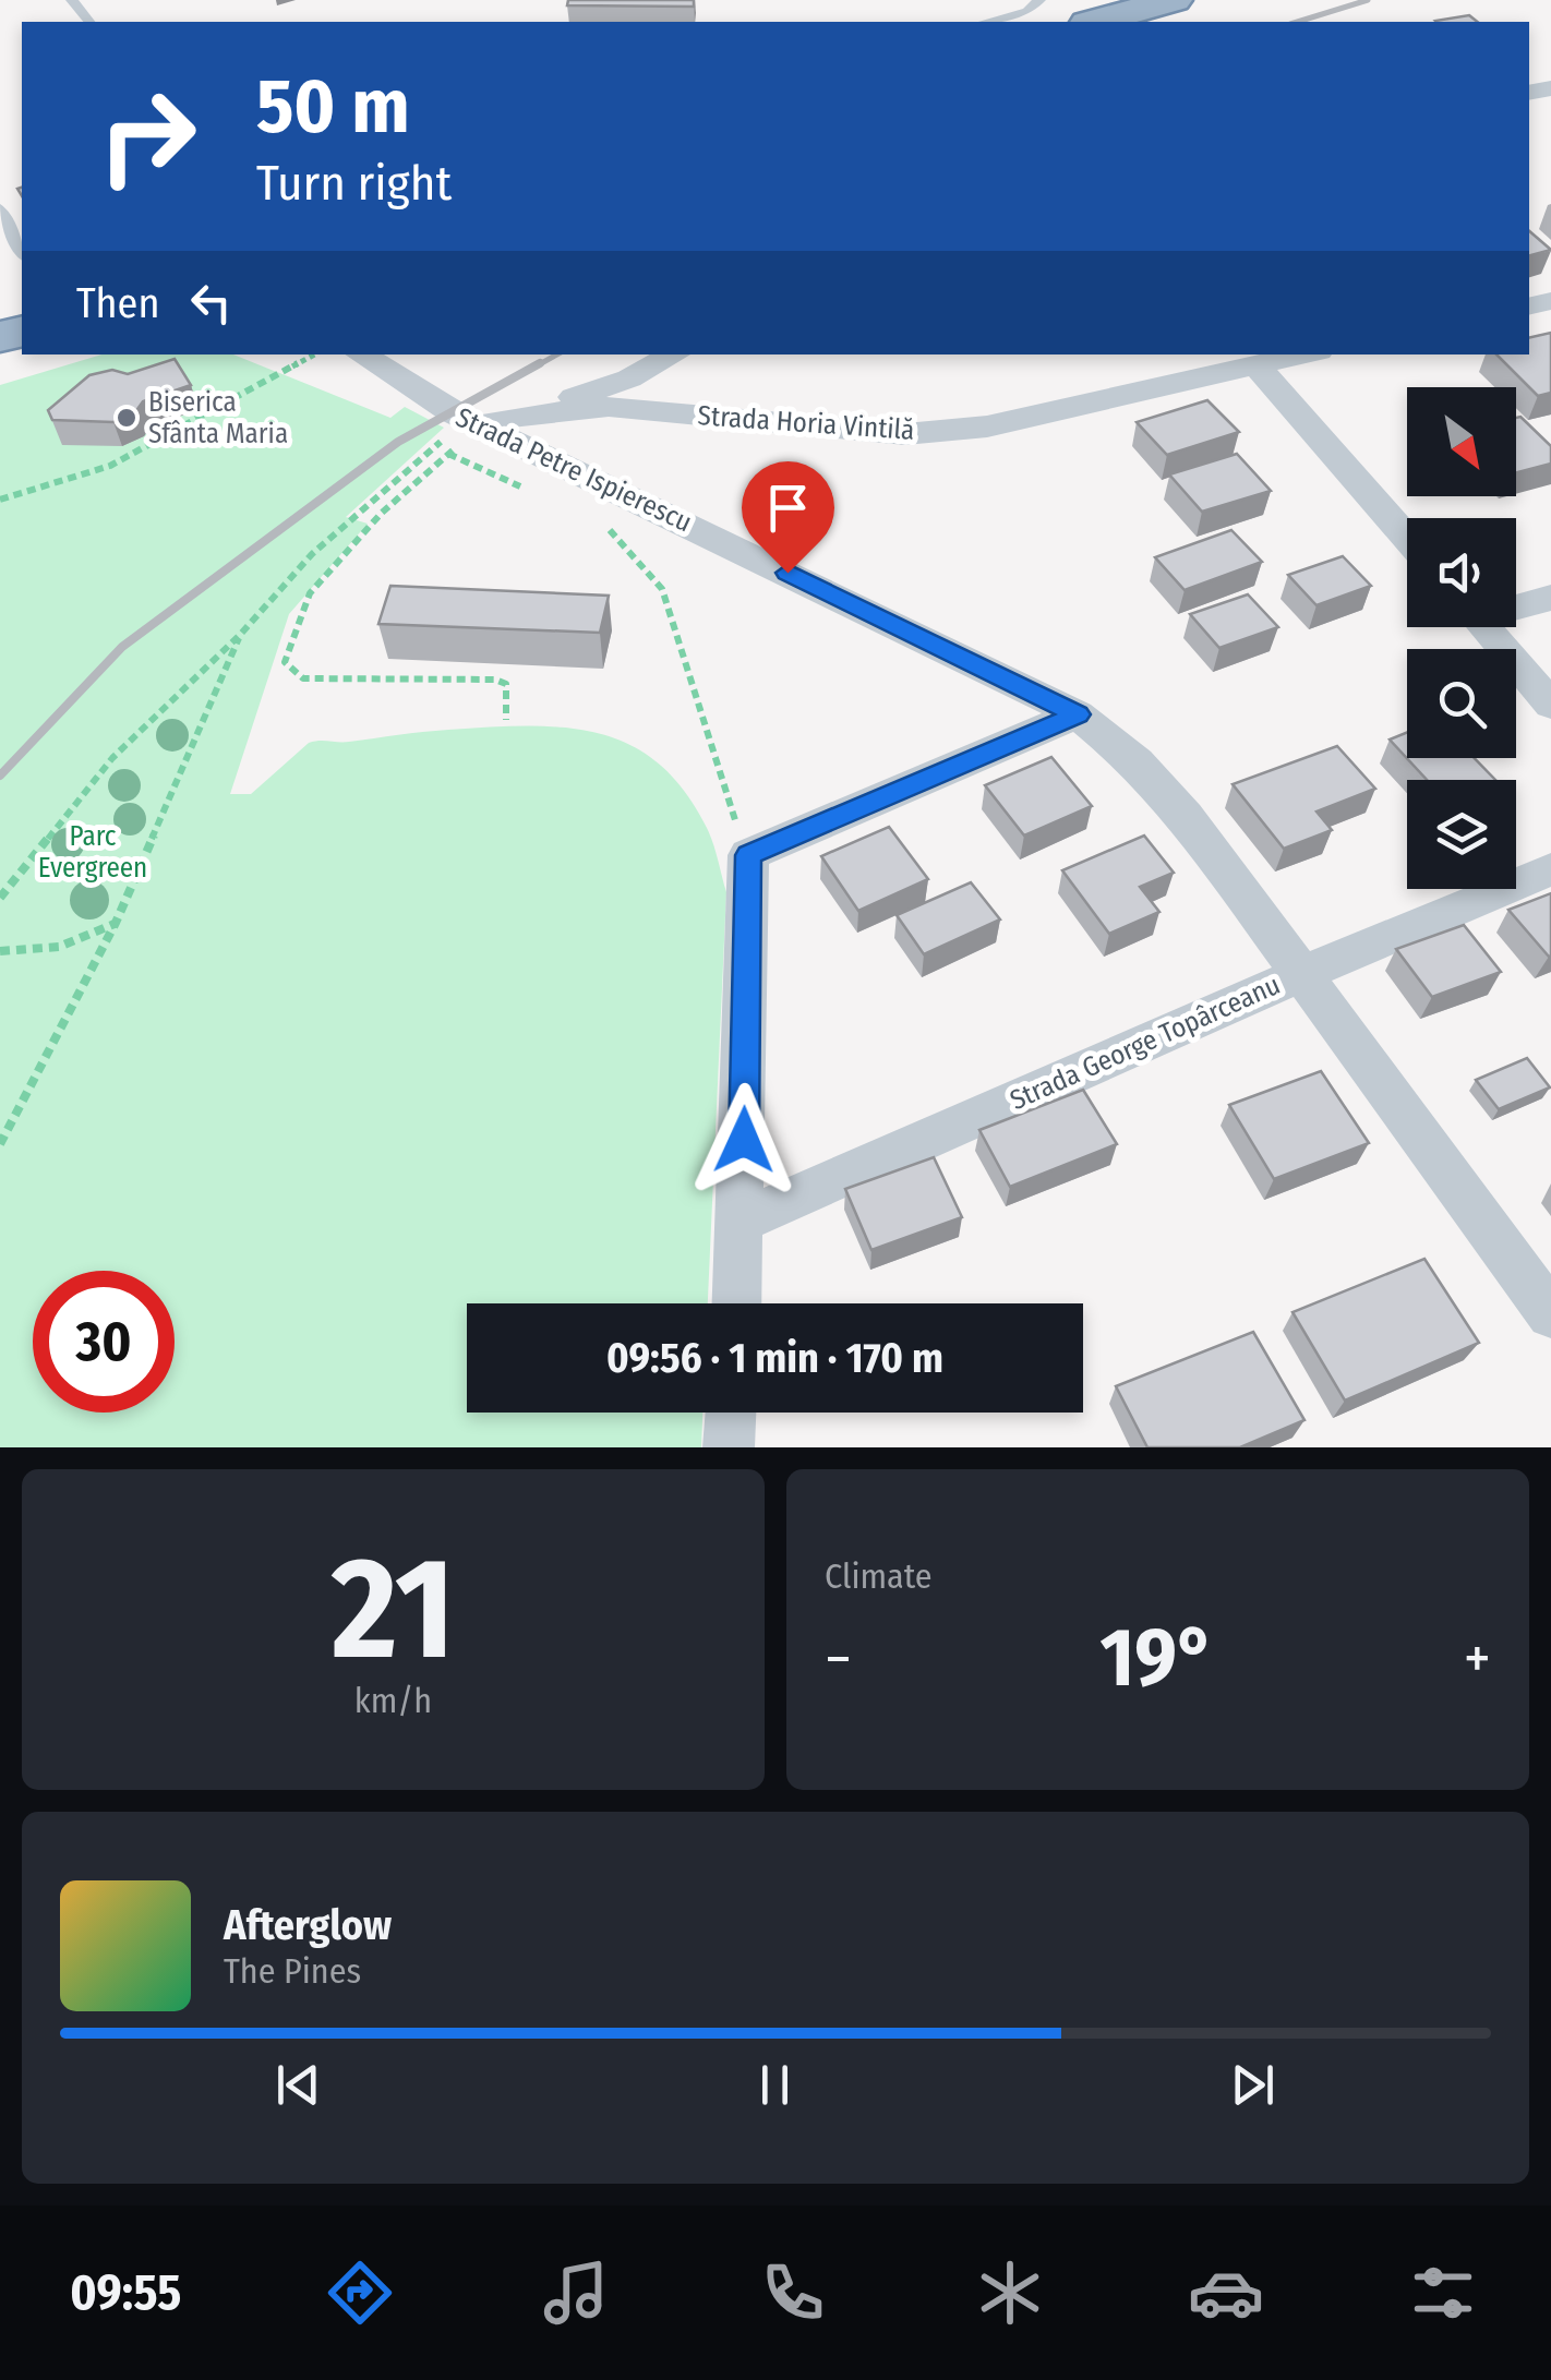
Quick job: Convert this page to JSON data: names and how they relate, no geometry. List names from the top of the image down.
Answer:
{
  "streets": {
    "street": ["Strada Horia Vintilă", "Strada Petre Ispierescu", "Strada George Topârceanu"]
  },
  "crossings": [
    ["Strada Horia Vintilă", "Strada Petre Ispierescu"],
    ["Strada Petre Ispierescu", "Strada George Topârceanu"]
  ],
  "parks": ["Parc Evergreen"],
  "places": ["Biserica Sfânta Maria"],
  "north": "bottom right",
  "page": {
    "turn": ["50 m", "Turn right"],
    "then": "Then",
    "limit": "30",
    "trip": "09:56 · 1 min · 170 m",
    "tile": [
      ["21", "km/h"],
      "Climate"
    ],
    "heat": ["−", "19°", "+"],
    "song": ["Afterglow", "The Pines"],
    "tabs": "09:55"
  }
}
